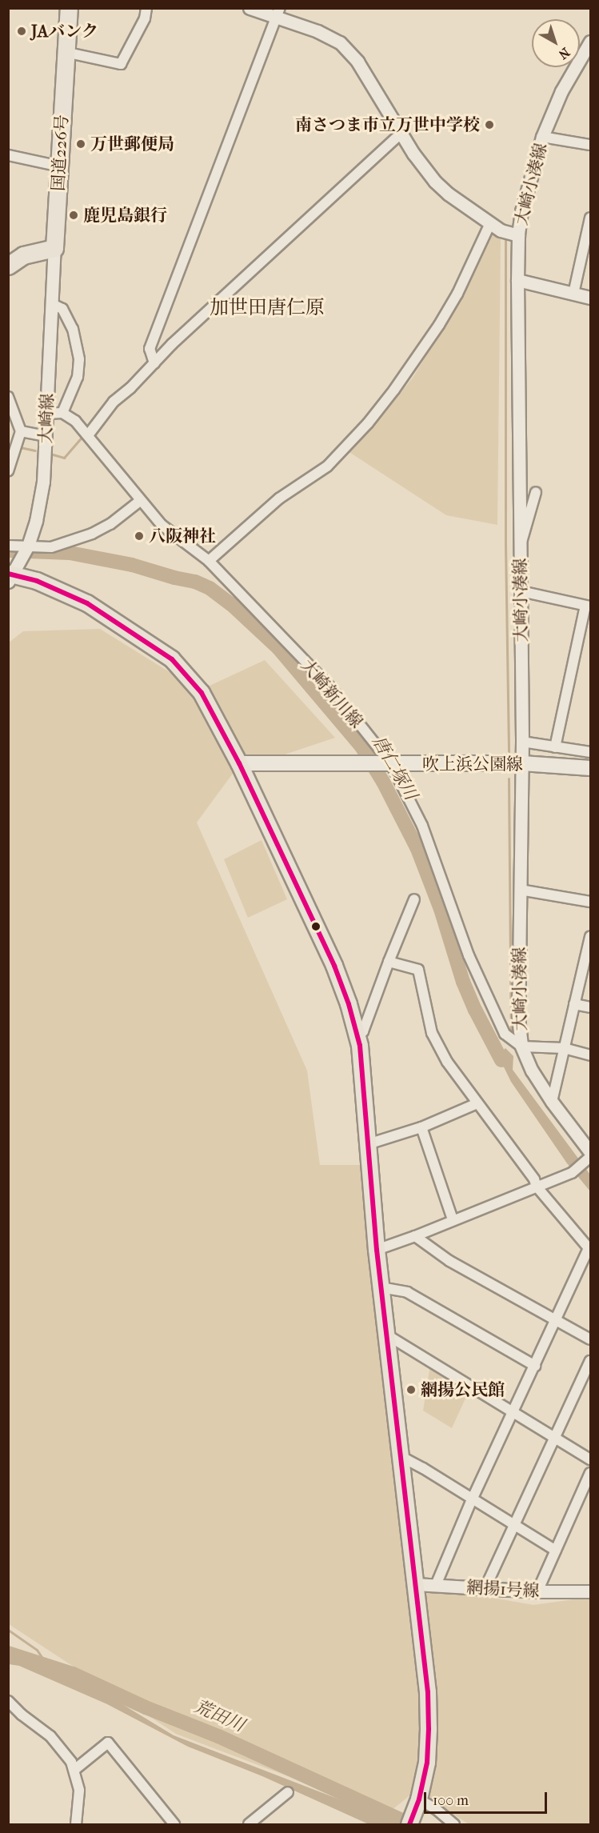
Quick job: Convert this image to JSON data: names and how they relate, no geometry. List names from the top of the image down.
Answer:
{
  "streets": {
    "highway": ["国道226号"],
    "main road": ["吹上浜公園線"],
    "street": [
      "大崎小湊線",
      "大崎線",
      "大崎新川線",
      "網揚1号線"
    ]
  },
  "crossings": [
    ["国道226号", "大崎線"],
    ["大崎小湊線", "大崎新川線"],
    ["大崎小湊線", "吹上浜公園線"],
    ["大崎新川線", "吹上浜公園線"]
  ],
  "districts": ["加世田唐仁原"],
  "water": ["唐仁塚川", "荒田川"],
  "places": [
    "JAバンク",
    "南さつま市立万世中学校",
    "万世郵便局",
    "鹿児島銀行",
    "八阪神社",
    "網揚公民館"
  ],
  "scale_bar": "100 m",
  "north": "bottom right"
}
